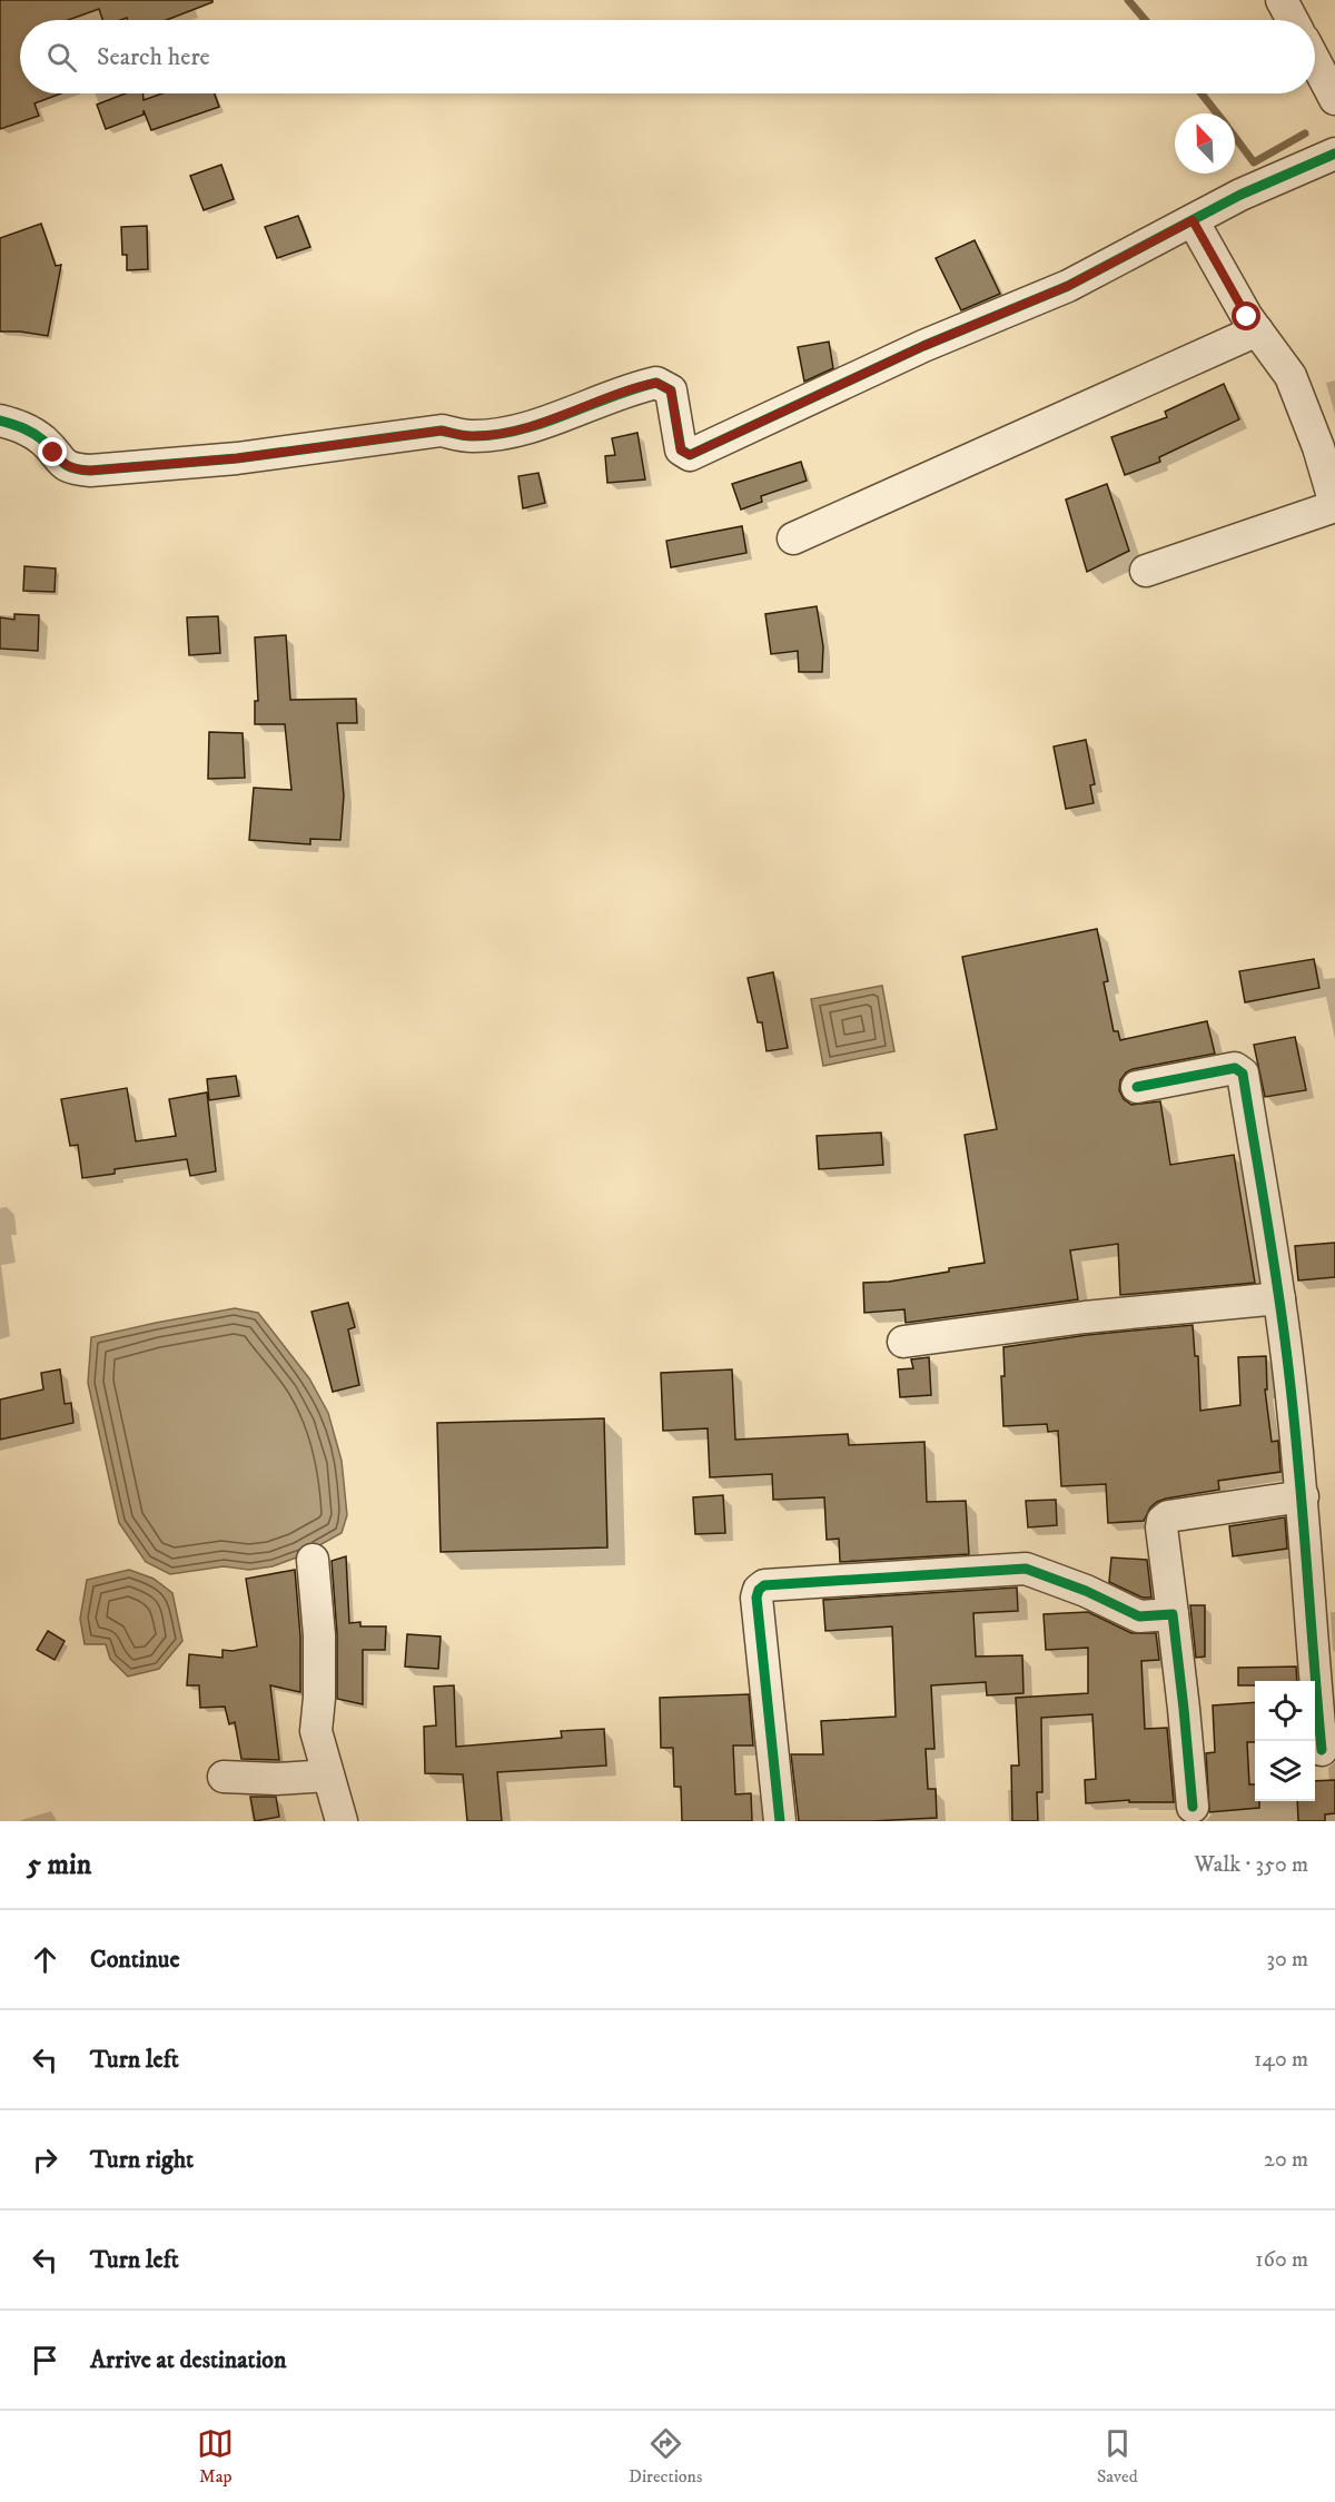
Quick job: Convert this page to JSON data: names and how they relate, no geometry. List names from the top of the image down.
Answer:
{
  "north": "top left",
  "page": {
    "search": "Search here",
    "heading": ["5 min", "Walk · 350 m"],
    "list": [
      ["Continue", "30 m"],
      ["Turn left", "140 m"],
      ["Turn right", "20 m"],
      ["Turn left", "160 m"],
      "Arrive at destination"
    ],
    "nav": ["Map", "Directions", "Saved"]
  }
}
